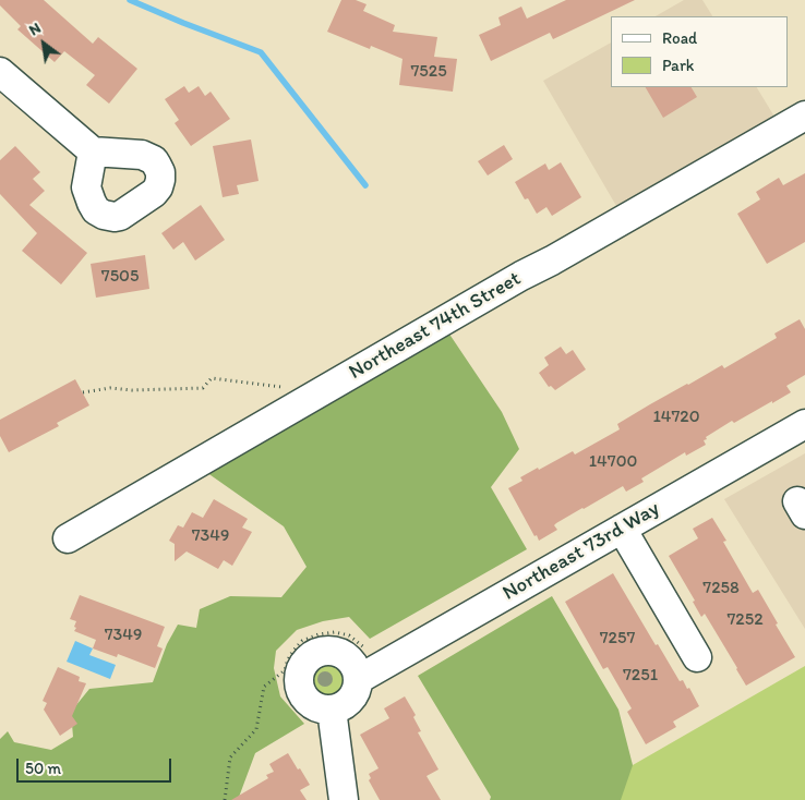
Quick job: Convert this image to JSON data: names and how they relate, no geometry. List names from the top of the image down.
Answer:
{
  "streets": {
    "street": ["Northeast 74th Street", "Northeast 73rd Way"]
  },
  "house_numbers": [
    "7525",
    "7505",
    "14720",
    "14700",
    "7349",
    "7258",
    "7252",
    "7349",
    "7257",
    "7251"
  ],
  "legend": ["Road", "Park"],
  "scale_bar": "50 m",
  "north": "top left"
}
